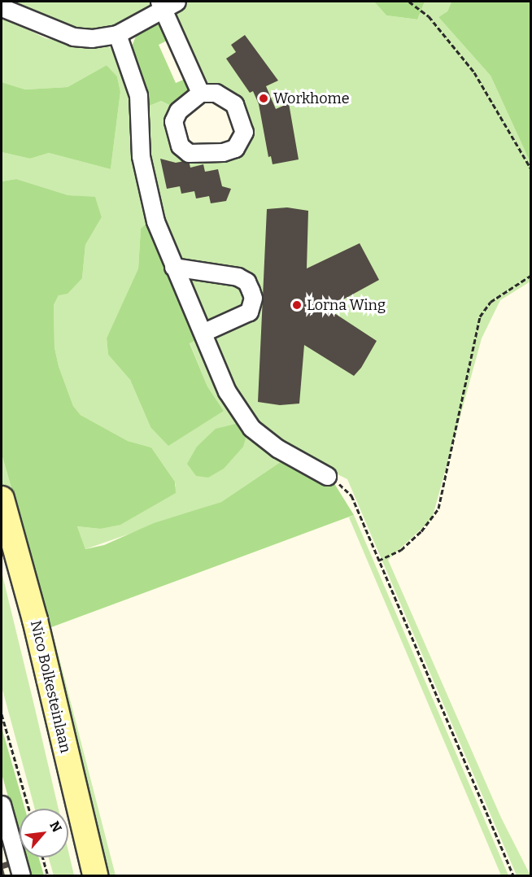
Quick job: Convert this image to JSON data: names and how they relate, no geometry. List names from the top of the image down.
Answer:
{
  "streets": {
    "street": ["Nico Bolkesteinlaan"]
  },
  "places": ["Workhome", "Lorna Wing"],
  "north": "top right"
}
